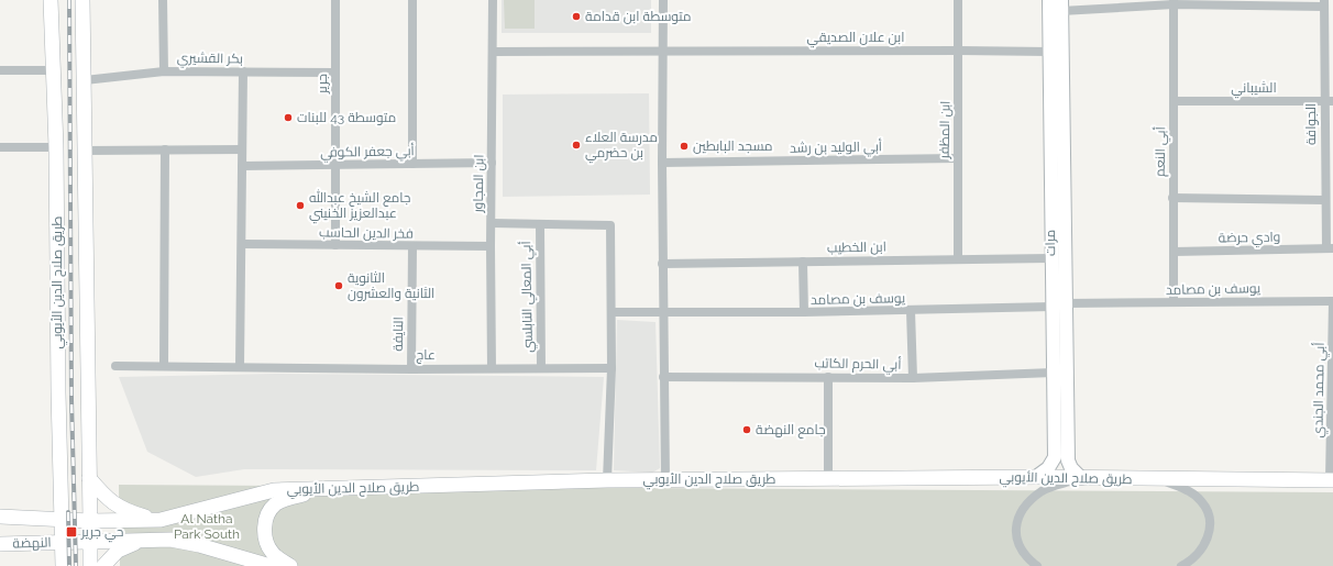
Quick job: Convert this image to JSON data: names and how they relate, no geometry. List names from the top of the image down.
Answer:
{
  "streets": {
    "main road": ["طريق صلاح الدين الأيوبي", "النهضة"],
    "street": [
      "ابن علان الصديقي",
      "بكر القشيري",
      "جرير",
      "الشيباني",
      "الجوافة",
      "ابن المظفر",
      "أبي الوليد بن رشد",
      "أبي جعفر الكوفي",
      "أبي النعم",
      "ابن المجاور",
      "فخر الدين الحاسب",
      "وادي حرضة",
      "مرات",
      "ابن الخطيب",
      "يوسف بن مصامد",
      "أبي المعالي النابلسي",
      "النايفة",
      "عاج",
      "أبي الحرم الكاتب",
      "أبي محمد الجندي"
    ]
  },
  "crossings": [
    ["ابن علان الصديقي", "ابن المظفر"],
    ["ابن علان الصديقي", "ابن المجاور"],
    ["ابن علان الصديقي", "مرات"],
    ["بكر القشيري", "جرير"],
    ["جرير", "أبي جعفر الكوفي"],
    ["جرير", "فخر الدين الحاسب"],
    ["الشيباني", "الجوافة"],
    ["الشيباني", "أبي النعم"],
    ["الجوافة", "وادي حرضة"],
    ["ابن المظفر", "أبي الوليد بن رشد"],
    ["ابن المظفر", "ابن الخطيب"],
    ["أبي جعفر الكوفي", "ابن المجاور"],
    ["أبي النعم", "وادي حرضة"],
    ["أبي النعم", "يوسف بن مصامد"],
    ["ابن المجاور", "فخر الدين الحاسب"],
    ["ابن المجاور", "عاج"],
    ["فخر الدين الحاسب", "النايفة"],
    ["مرات", "ابن الخطيب"],
    ["مرات", "طريق صلاح الدين الأيوبي"],
    ["مرات", "يوسف بن مصامد"],
    ["مرات", "أبي الحرم الكاتب"],
    ["طريق صلاح الدين الأيوبي", "أبي محمد الجندي"],
    ["طريق صلاح الدين الأيوبي", "النهضة"],
    ["يوسف بن مصامد", "أبي محمد الجندي"],
    ["أبي المعالي النابلسي", "عاج"],
    ["النايفة", "عاج"]
  ],
  "parks": ["Al Natha Park South"],
  "places": {
    "other": [
      "متوسطة ابن قدامة",
      "متوسطة 43 للبنات",
      "مدرسة العلاء بن حضرمي",
      "مسجد البابطين",
      "جامع الشيخ عبدالله عبدالعزيز الخنيني",
      "الثانوية الثانية والعشرون",
      "جامع النهضة"
    ],
    "transit": ["حي جرير"]
  }
}
